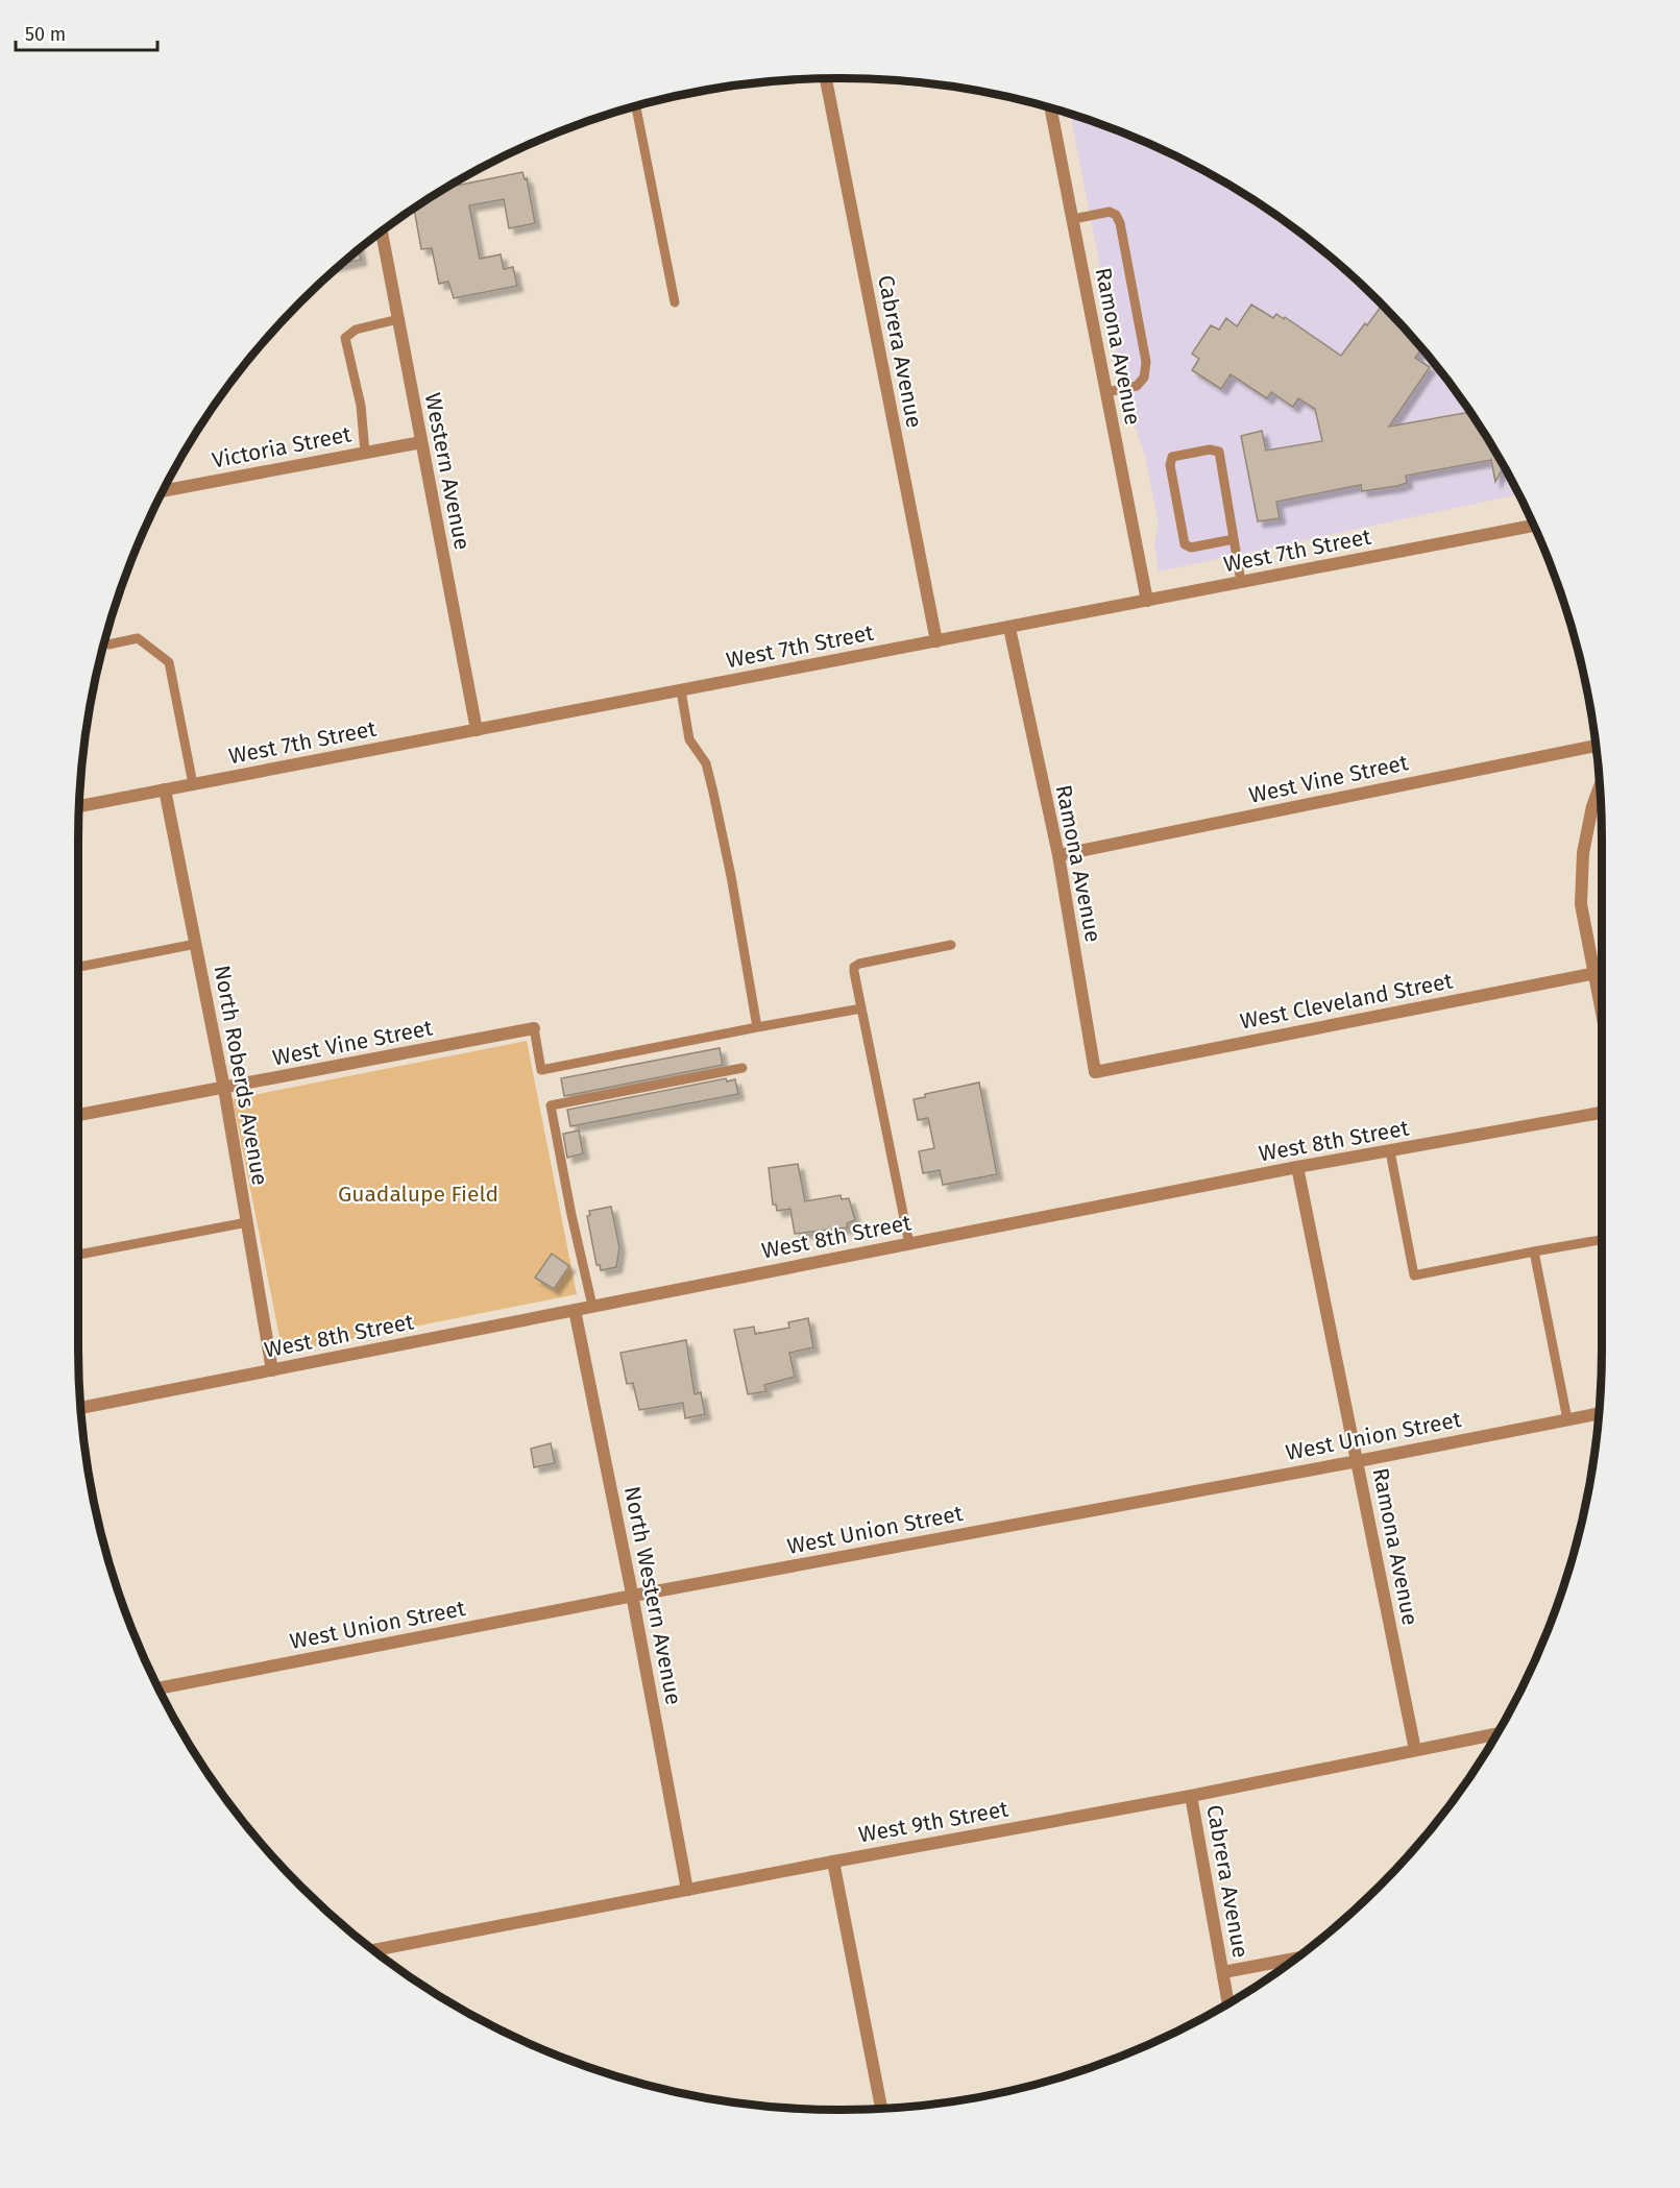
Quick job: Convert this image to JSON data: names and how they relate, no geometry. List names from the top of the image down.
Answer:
{
  "streets": {
    "street": [
      "Ramona Avenue",
      "Cabrera Avenue",
      "Victoria Street",
      "Western Avenue",
      "West 7th Street",
      "West Vine Street",
      "West Cleveland Street",
      "North Roberds Avenue",
      "West 8th Street",
      "West Union Street",
      "North Western Avenue",
      "West 9th Street"
    ]
  },
  "crossings": [
    ["Ramona Avenue", "West 7th Street"],
    ["Ramona Avenue", "West Vine Street"],
    ["Ramona Avenue", "West Cleveland Street"],
    ["Ramona Avenue", "West 8th Street"],
    ["Ramona Avenue", "West Union Street"],
    ["Ramona Avenue", "West 9th Street"],
    ["Cabrera Avenue", "West 7th Street"],
    ["Cabrera Avenue", "West 9th Street"],
    ["Victoria Street", "Western Avenue"],
    ["Western Avenue", "West 7th Street"],
    ["West 7th Street", "North Roberds Avenue"],
    ["West Vine Street", "North Roberds Avenue"],
    ["North Roberds Avenue", "West 8th Street"],
    ["West 8th Street", "North Western Avenue"],
    ["West Union Street", "North Western Avenue"],
    ["North Western Avenue", "West 9th Street"]
  ],
  "parks": ["Guadalupe Field"],
  "scale_bar": "50 m"
}
